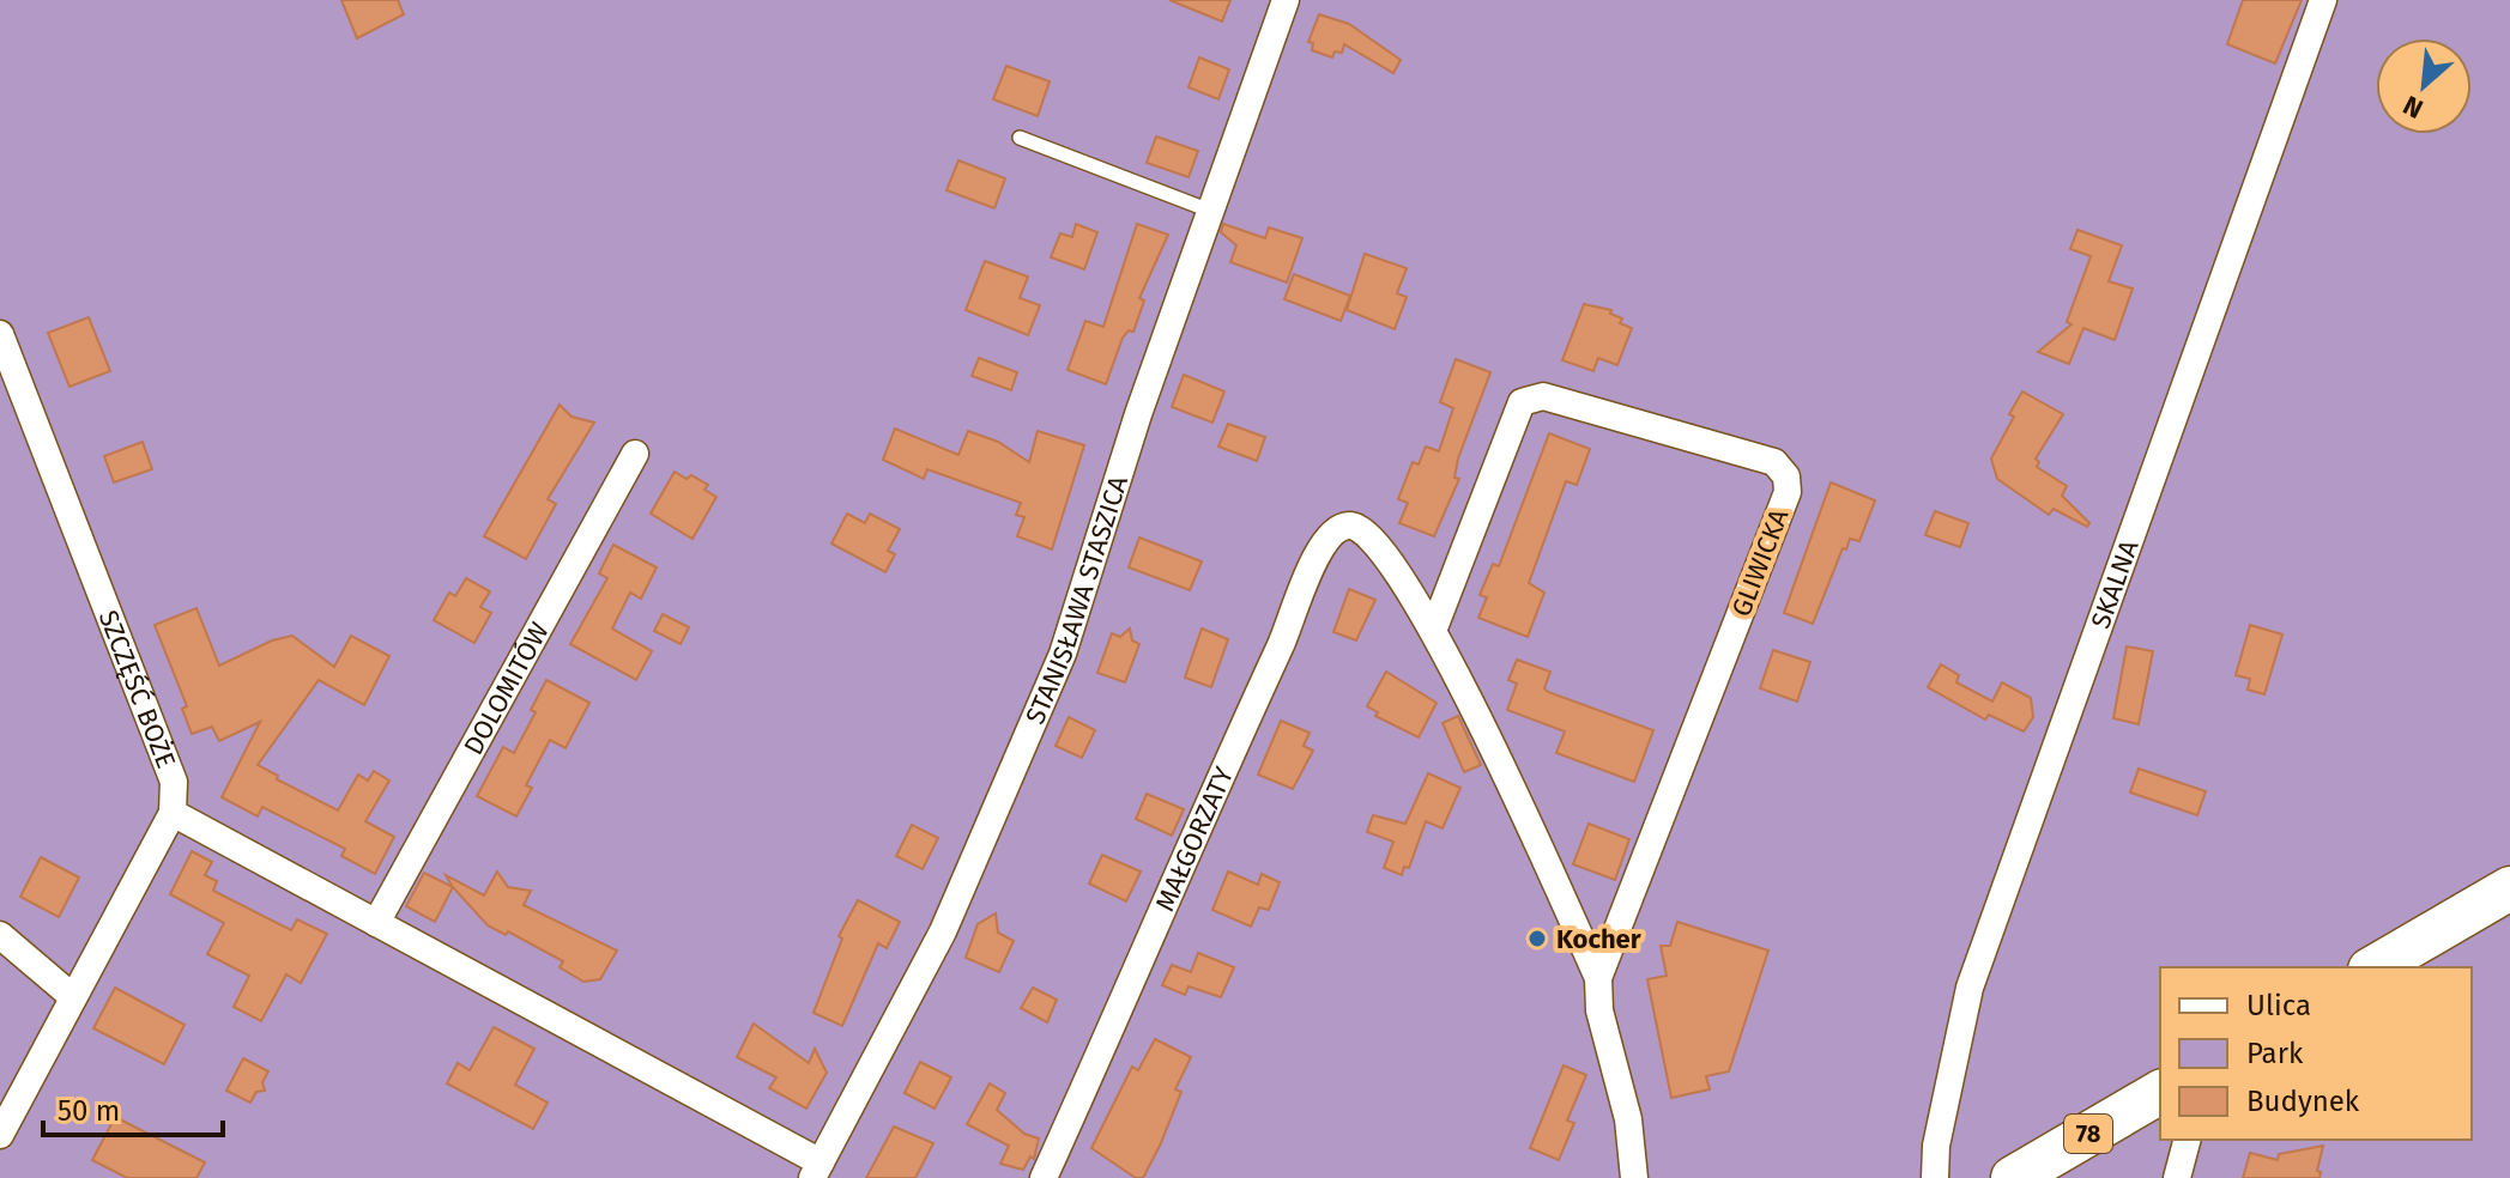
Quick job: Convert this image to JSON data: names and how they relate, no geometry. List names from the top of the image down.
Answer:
{
  "streets": {
    "main road": ["78"],
    "street": [
      "GLIWICKA",
      "SKALNA",
      "STANISŁAWA STASZICA",
      "DOLOMITÓW",
      "SZCZĘŚĆ BOŻE",
      "MAŁGORZATY"
    ]
  },
  "crossings": [
    ["GLIWICKA", "MAŁGORZATY"]
  ],
  "places": ["Kocher"],
  "legend": ["Ulica", "Park", "Budynek"],
  "scale_bar": "50 m",
  "north": "bottom left"
}
